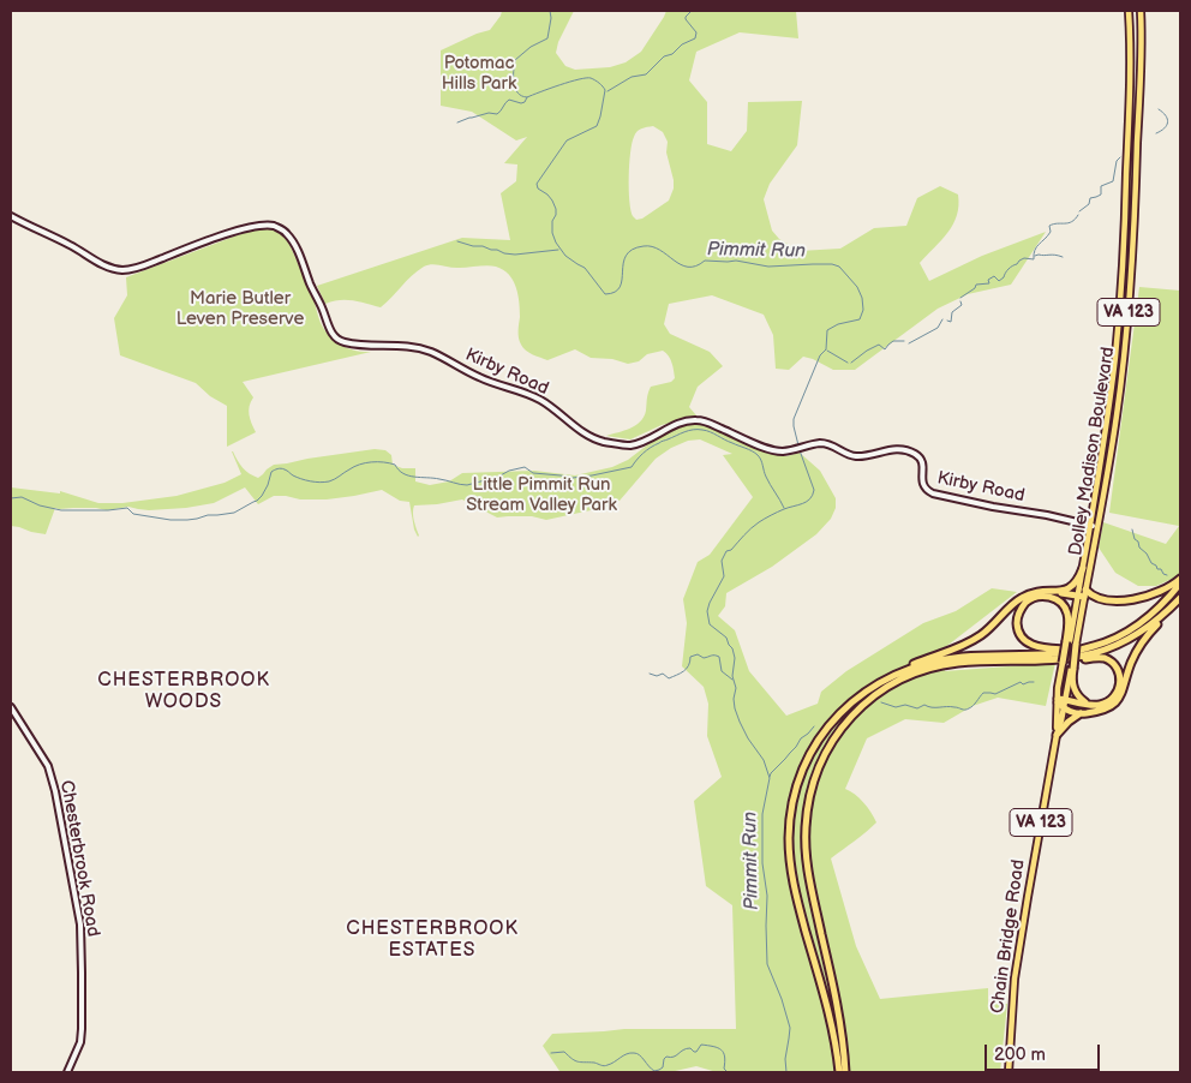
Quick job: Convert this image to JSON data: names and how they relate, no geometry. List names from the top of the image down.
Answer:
{
  "streets": {
    "main road": [
      "VA 123",
      "Kirby Road",
      "Dolley Madison Boulevard",
      "Chesterbrook Road",
      "Chain Bridge Road"
    ]
  },
  "crossings": [
    ["Kirby Road", "Dolley Madison Boulevard"]
  ],
  "districts": ["CHESTERBROOK WOODS", "CHESTERBROOK ESTATES"],
  "water": ["Pimmit Run"],
  "parks": ["Potomac Hills Park", "Marie Butler Leven Preserve", "Little Pimmit Run Stream Valley Park"],
  "scale_bar": "200 m"
}
